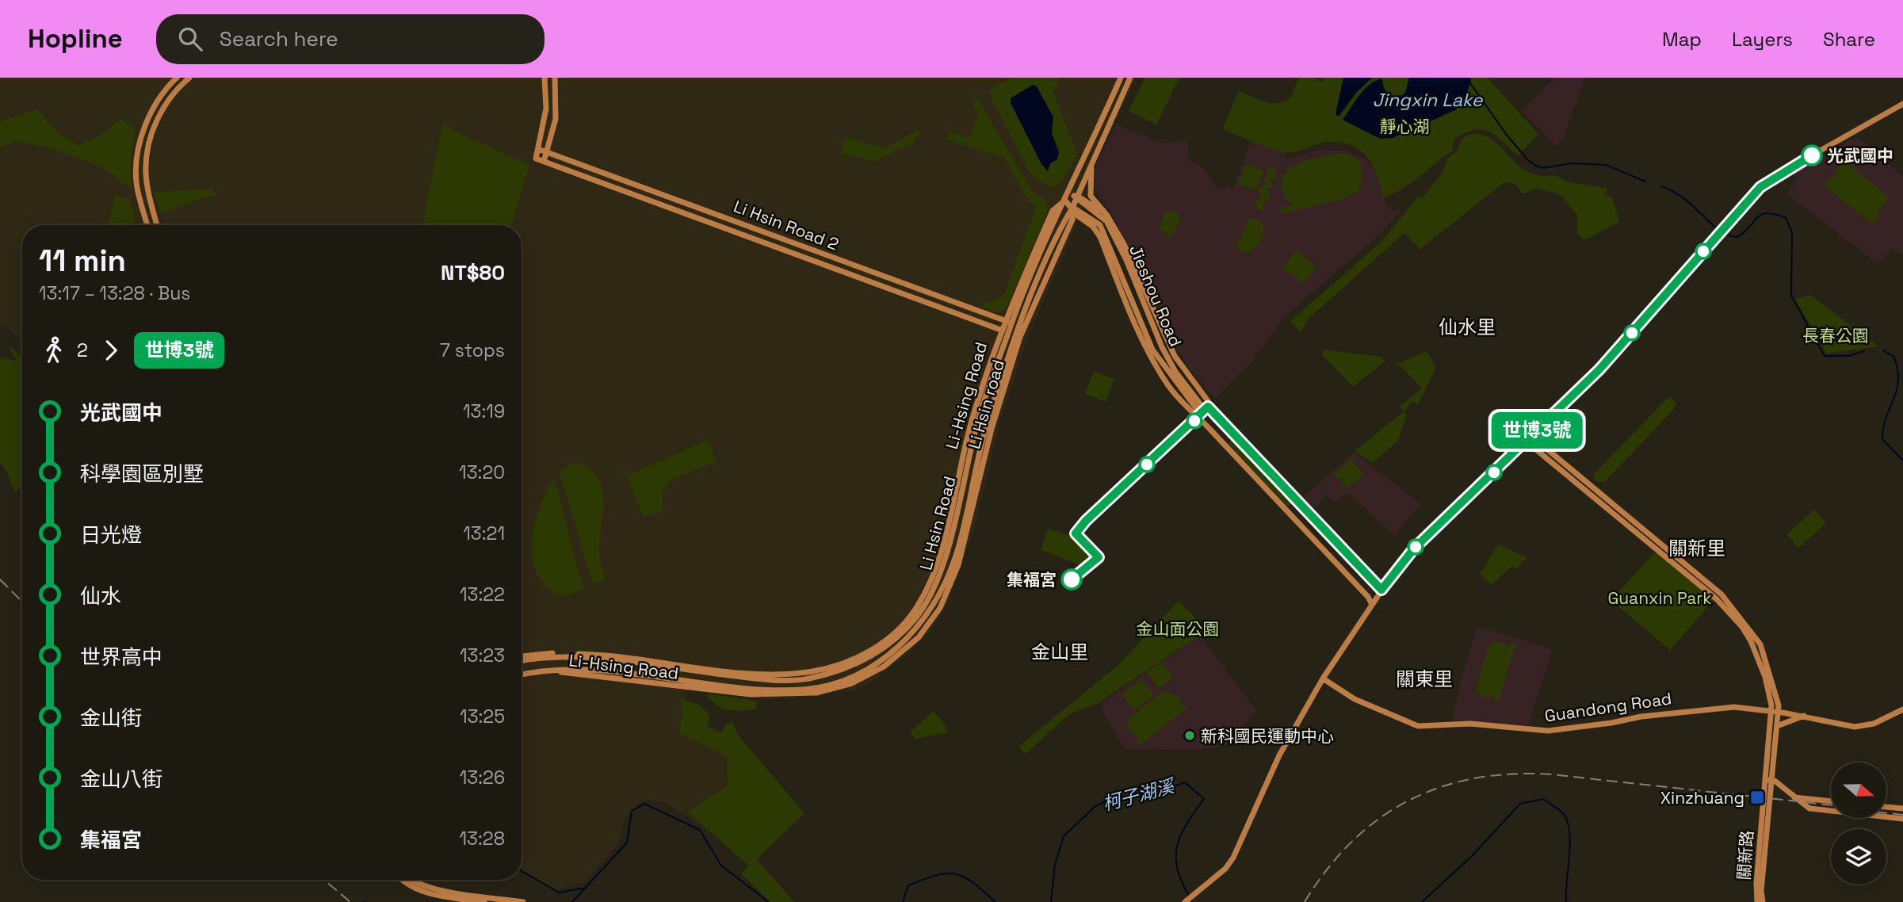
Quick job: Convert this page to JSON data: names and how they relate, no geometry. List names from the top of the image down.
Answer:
{
  "streets": {
    "street": [
      "Li Hsin Road 2",
      "Jieshou Road",
      "Li-Hsing Road",
      "Li Hsin road",
      "Li Hsin Road",
      "Guandong Road",
      "關新路"
    ]
  },
  "crossings": [
    ["Li Hsin Road 2", "Li-Hsing Road"],
    ["Li Hsin Road 2", "Li Hsin road"],
    ["Li Hsin Road 2", "Li Hsin Road"],
    ["Jieshou Road", "Li-Hsing Road"],
    ["Jieshou Road", "Li Hsin road"],
    ["Jieshou Road", "Li Hsin Road"],
    ["Li-Hsing Road", "Li Hsin Road"],
    ["Guandong Road", "關新路"]
  ],
  "districts": [
    "仙水里",
    "關新里",
    "金山里",
    "關東里"
  ],
  "water": ["Jingxin Lake", "柯子湖溪"],
  "parks": [
    "靜心湖",
    "長春公園",
    "Guanxin Park",
    "金山面公園"
  ],
  "places": {
    "other": ["光武國中", "集福宮", "新科國民運動中心"],
    "transit": ["Xinzhuang"]
  },
  "lines": ["bus line 世博3號"],
  "north": "right",
  "page": {
    "header": "Hopline",
    "search": "Search here",
    "nav": ["Map", "Layers", "Share"],
    "on_map": "世博3號",
    "heading": ["11 min", "13:17 – 13:28 · Bus", "NT$80"],
    "legs": ["2", "世博3號", "7 stops"],
    "list": [
      {
        "name": "光武國中",
        "value": "13:19"
      },
      {
        "name": "科學園區別墅",
        "value": "13:20"
      },
      {
        "name": "日光燈",
        "value": "13:21"
      },
      {
        "name": "仙水",
        "value": "13:22"
      },
      {
        "name": "世界高中",
        "value": "13:23"
      },
      {
        "name": "金山街",
        "value": "13:25"
      },
      {
        "name": "金山八街",
        "value": "13:26"
      },
      {
        "name": "集福宮",
        "value": "13:28"
      }
    ]
  }
}
